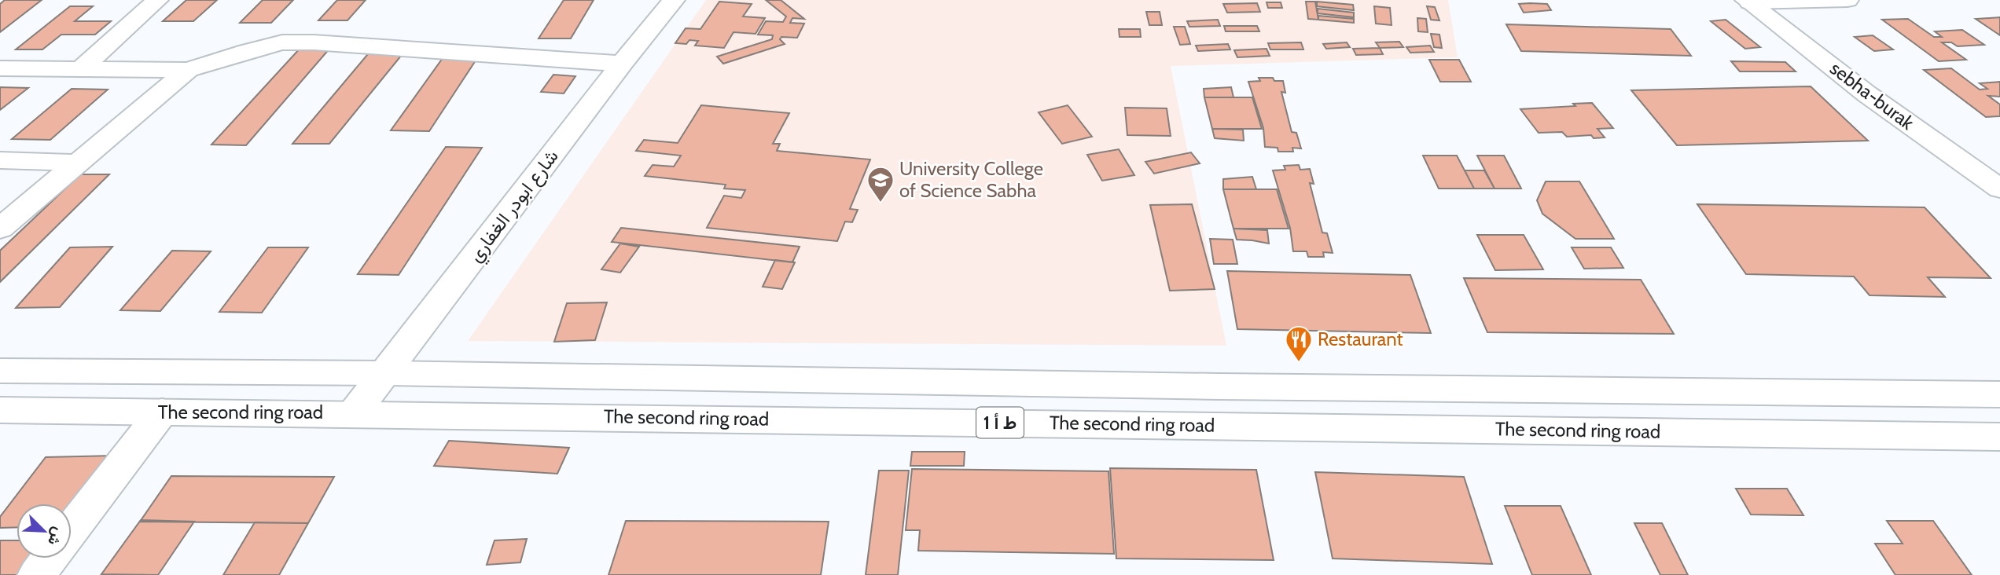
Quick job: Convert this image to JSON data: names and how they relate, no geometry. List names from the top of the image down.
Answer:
{
  "streets": {
    "main road": [
      "sebha-burak",
      "شارع ابودر الغفاري",
      "The second ring road",
      "ط أ 1"
    ]
  },
  "crossings": [
    ["شارع ابودر الغفاري", "The second ring road"]
  ],
  "places": {
    "school or university": ["University College of Science Sabha"],
    "restaurant": ["Restaurant"]
  },
  "north": "bottom right"
}
